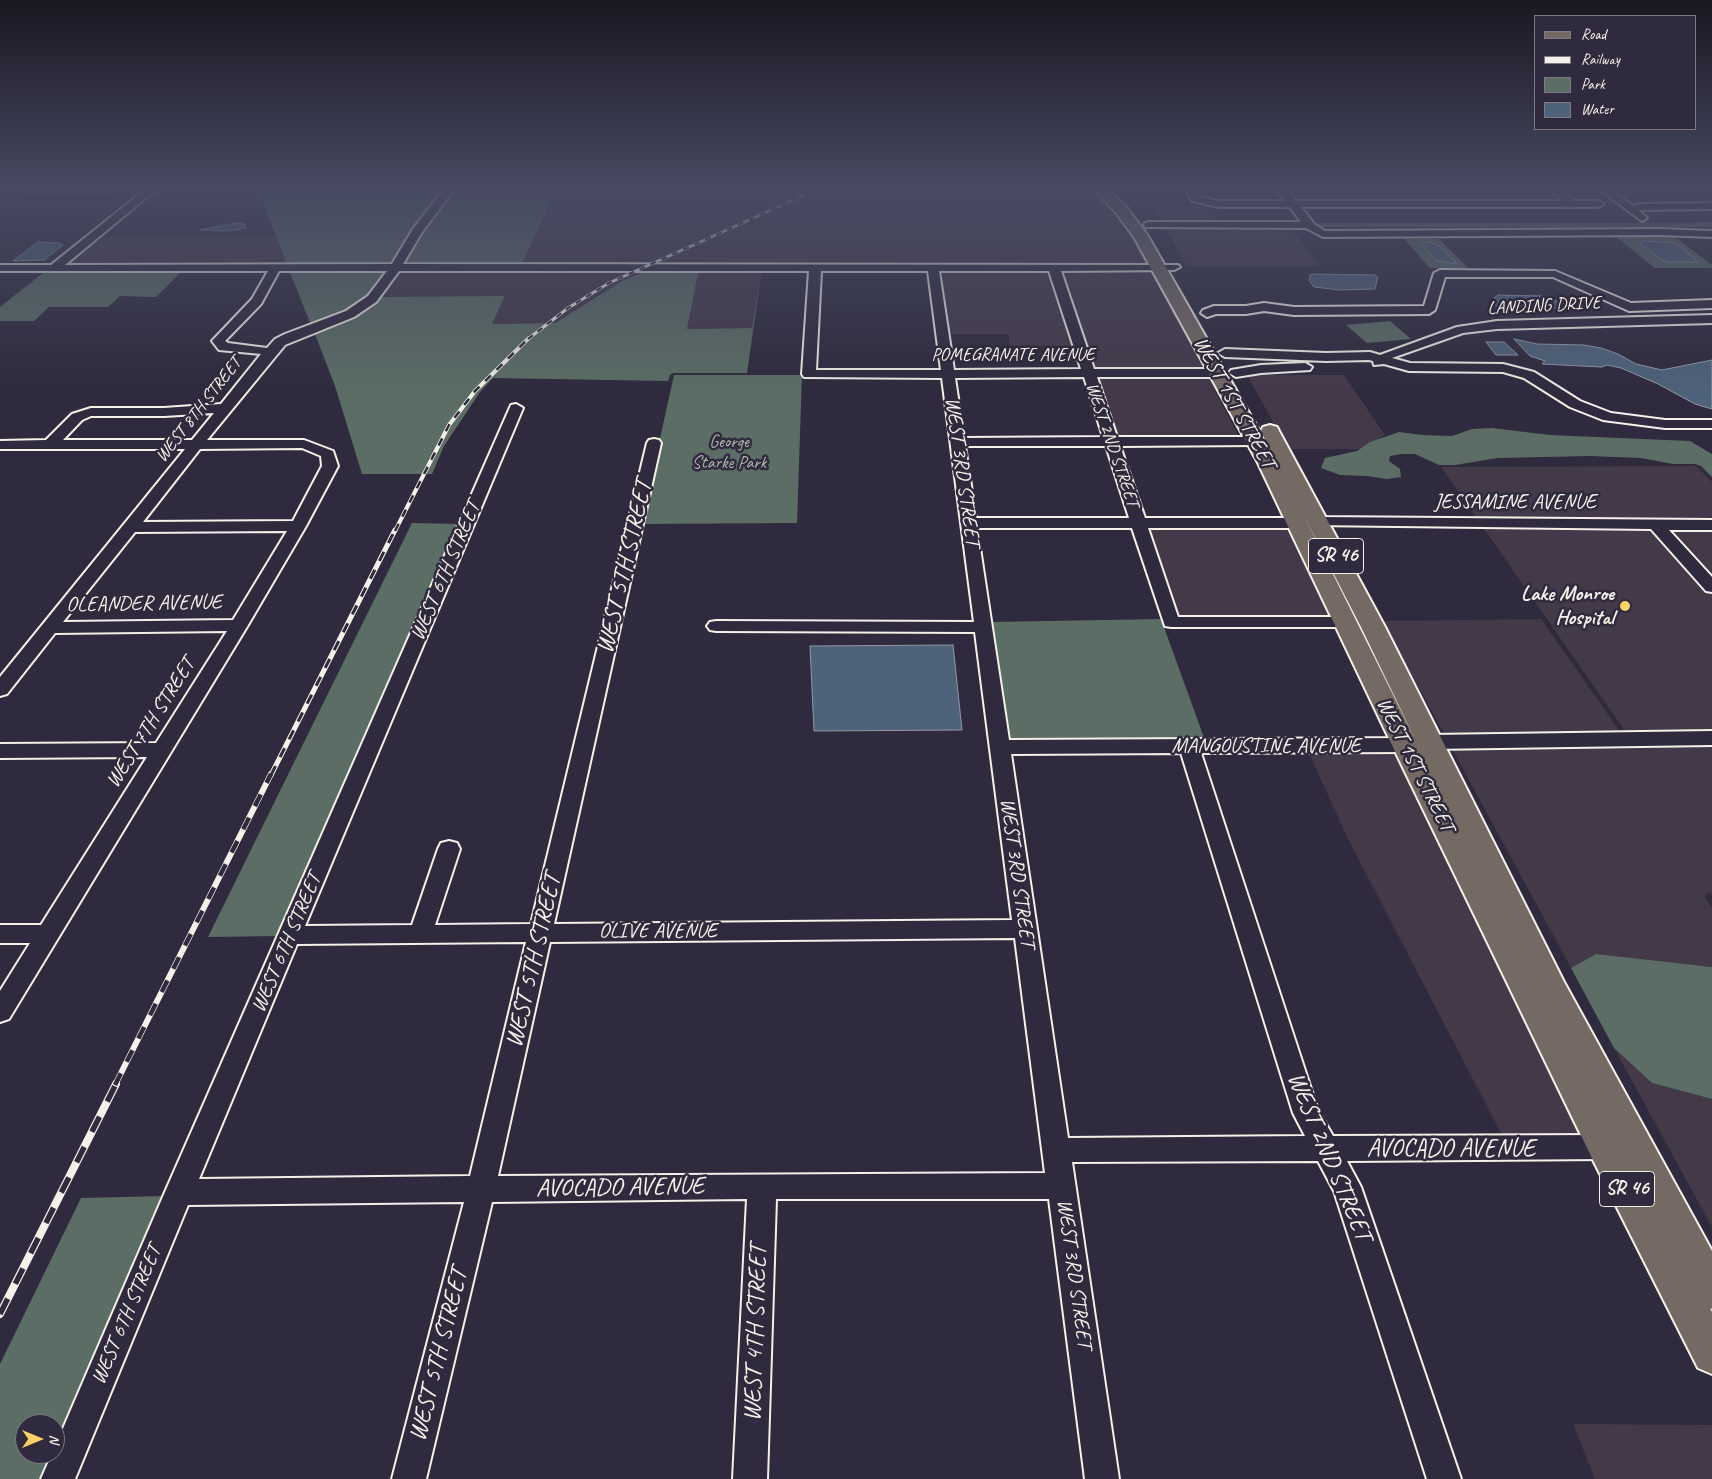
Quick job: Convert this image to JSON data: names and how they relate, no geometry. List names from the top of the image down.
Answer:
{
  "streets": {
    "main road": ["WEST 1ST STREET", "SR 46"],
    "street": [
      "LANDING DRIVE",
      "POMEGRANATE AVENUE",
      "WEST 8TH STREET",
      "WEST 2ND STREET",
      "WEST 3RD STREET",
      "JESSAMINE AVENUE",
      "WEST 5TH STREET",
      "WEST 6TH STREET",
      "OLEANDER AVENUE",
      "WEST 7TH STREET",
      "MANGOUSTINE AVENUE",
      "OLIVE AVENUE",
      "AVOCADO AVENUE",
      "WEST 4TH STREET"
    ]
  },
  "crossings": [
    ["LANDING DRIVE", "POMEGRANATE AVENUE"],
    ["LANDING DRIVE", "WEST 1ST STREET"],
    ["POMEGRANATE AVENUE", "WEST 1ST STREET"],
    ["POMEGRANATE AVENUE", "WEST 2ND STREET"],
    ["POMEGRANATE AVENUE", "WEST 3RD STREET"],
    ["WEST 1ST STREET", "WEST 2ND STREET"],
    ["WEST 1ST STREET", "JESSAMINE AVENUE"],
    ["WEST 1ST STREET", "MANGOUSTINE AVENUE"],
    ["WEST 1ST STREET", "AVOCADO AVENUE"],
    ["WEST 8TH STREET", "OLEANDER AVENUE"],
    ["WEST 8TH STREET", "WEST 7TH STREET"],
    ["WEST 2ND STREET", "MANGOUSTINE AVENUE"],
    ["WEST 2ND STREET", "AVOCADO AVENUE"],
    ["WEST 3RD STREET", "MANGOUSTINE AVENUE"],
    ["WEST 3RD STREET", "OLIVE AVENUE"],
    ["WEST 3RD STREET", "AVOCADO AVENUE"],
    ["WEST 5TH STREET", "OLIVE AVENUE"],
    ["WEST 5TH STREET", "AVOCADO AVENUE"],
    ["WEST 6TH STREET", "OLIVE AVENUE"],
    ["WEST 6TH STREET", "AVOCADO AVENUE"],
    ["OLEANDER AVENUE", "WEST 7TH STREET"],
    ["AVOCADO AVENUE", "WEST 4TH STREET"]
  ],
  "parks": ["George Starke Park"],
  "places": ["Lake Monroe Hospital"],
  "legend": [
    "Road",
    "Railway",
    "Park",
    "Water"
  ],
  "north": "right"
}
